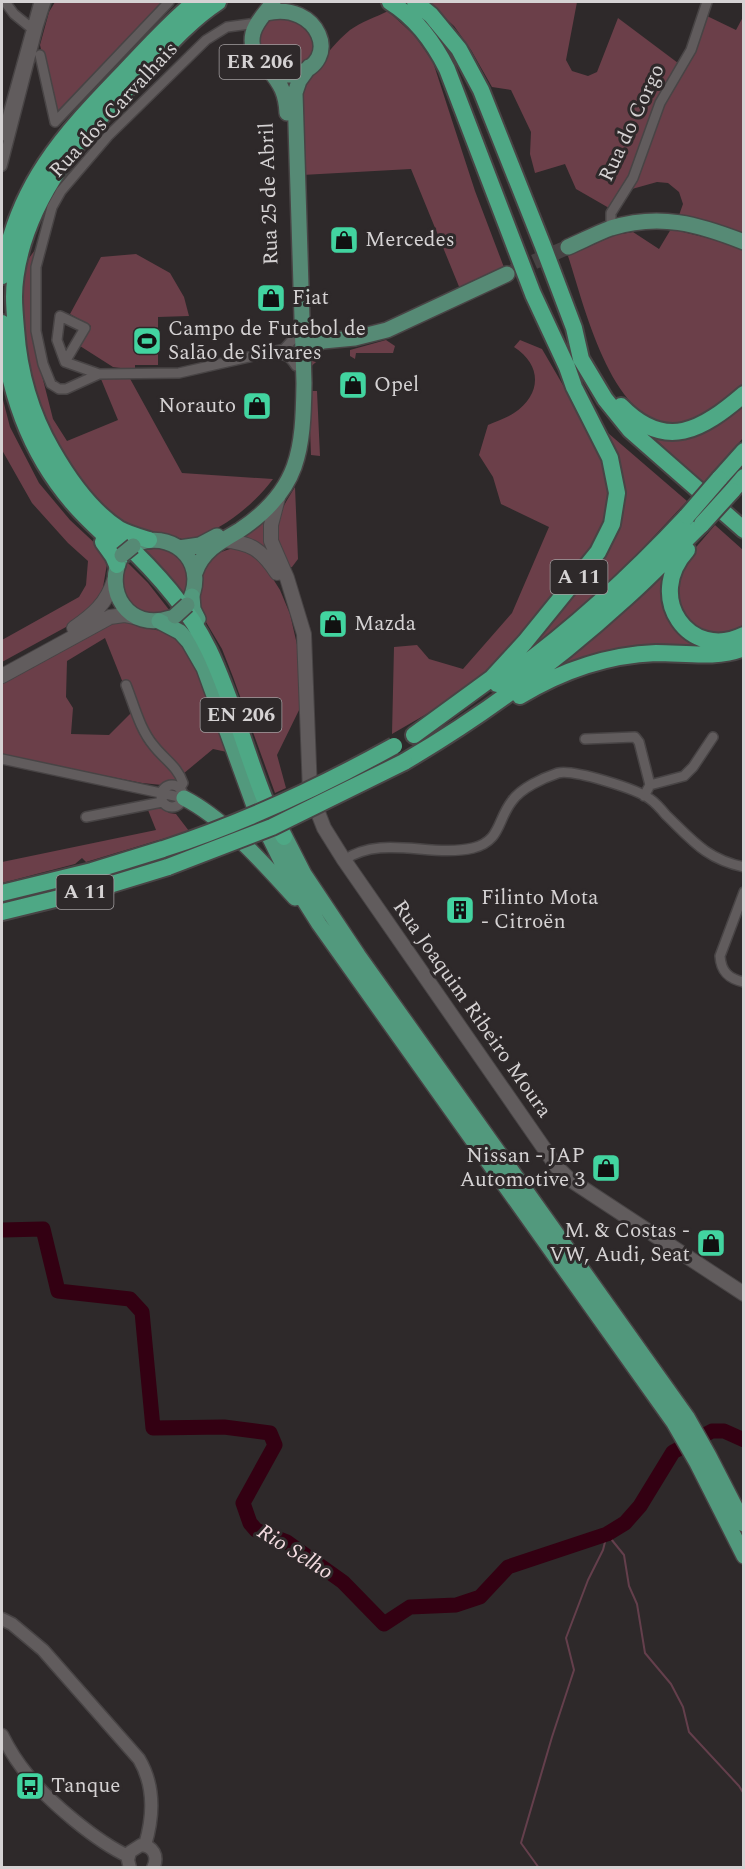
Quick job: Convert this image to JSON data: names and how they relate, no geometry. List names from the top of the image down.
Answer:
{
  "streets": {
    "highway": ["A 11", "EN 206"],
    "main road": ["ER 206", "Rua 25 de Abril", "Rua Joaquim Ribeiro Moura"],
    "street": ["Rua dos Carvalhais", "Rua do Corgo"]
  },
  "crossings": [
    ["ER 206", "Rua dos Carvalhais"],
    ["ER 206", "Rua 25 de Abril"],
    ["Rua dos Carvalhais", "Rua 25 de Abril"],
    ["Rua 25 de Abril", "EN 206"],
    ["Rua 25 de Abril", "Rua Joaquim Ribeiro Moura"]
  ],
  "water": ["Rio Selho"],
  "places": {
    "shop": [
      "Mercedes",
      "Fiat",
      "Opel",
      "Norauto",
      "Mazda",
      "Nissan - JAP Automotive 3",
      "M. & Costas - VW, Audi, Seat"
    ],
    "sports": ["Campo de Futebol de Salão de Silvares"],
    "building": ["Filinto Mota - Citroën"],
    "bus stop": ["Tanque"]
  }
}
